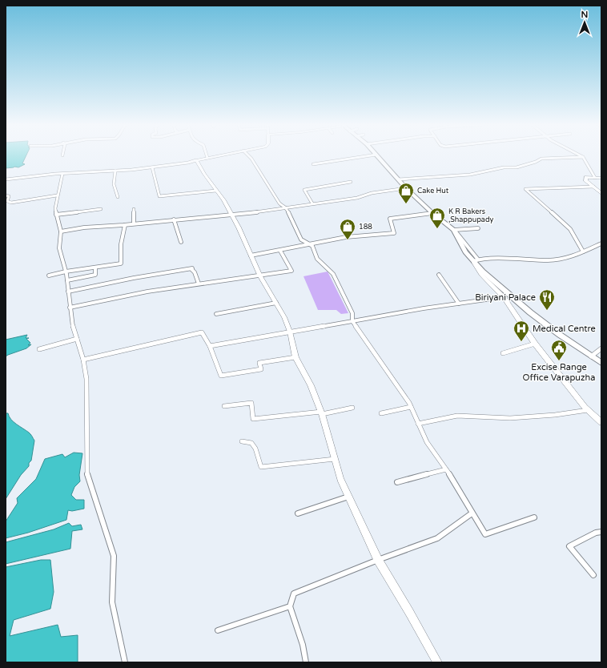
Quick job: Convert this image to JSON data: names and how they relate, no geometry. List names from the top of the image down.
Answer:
{
  "places": {
    "shop": ["Cake Hut", "K R Bakers ,Shappupady", "188"],
    "restaurant": ["Biriyani Palace"],
    "hospital": ["Medical Centre"],
    "public building": ["Excise Range Office Varapuzha"]
  },
  "north": "top"
}
